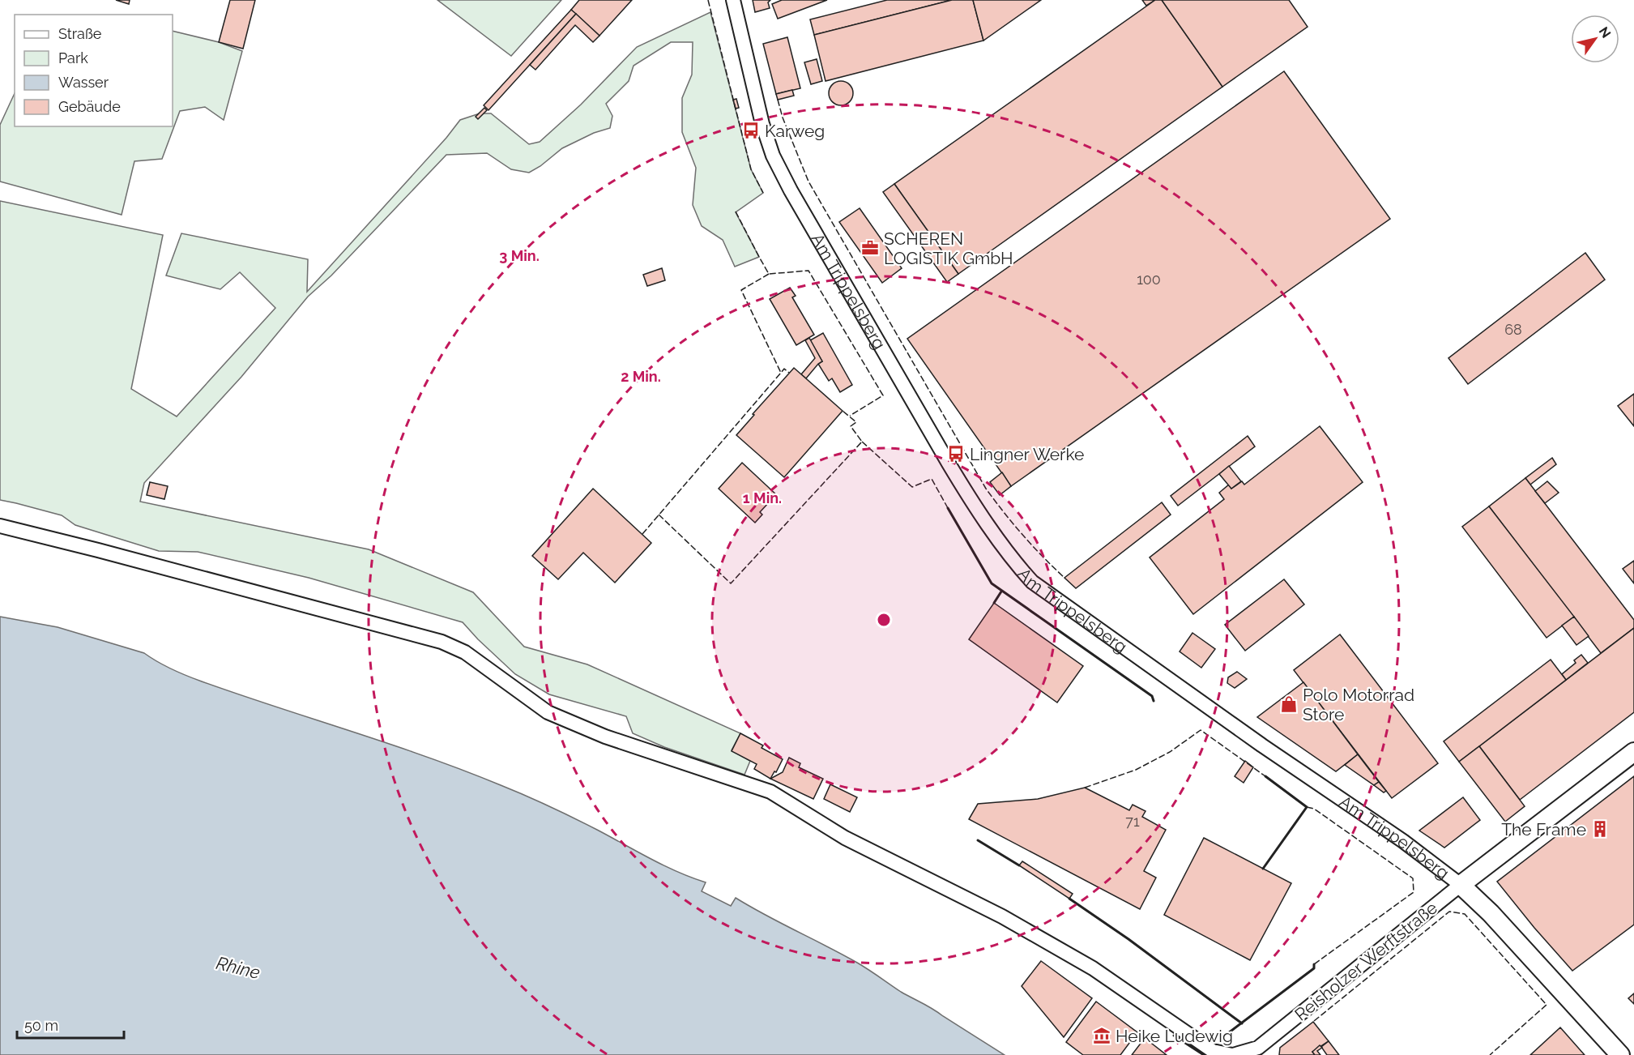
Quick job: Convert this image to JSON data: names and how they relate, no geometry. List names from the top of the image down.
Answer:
{
  "streets": {
    "street": ["Am Trippelsberg", "Reisholzer Werftstraße"]
  },
  "crossings": [
    ["Am Trippelsberg", "Reisholzer Werftstraße"]
  ],
  "water": ["Rhine"],
  "places": {
    "bus stop": ["Karweg", "Lingner Werke"],
    "office": ["SCHEREN LOGISTIK GmbH"],
    "shop": ["Polo Motorrad Store"],
    "building": ["The Frame"],
    "museum": ["Heike Ludewig"]
  },
  "house_numbers": ["100", "68", "71"],
  "legend": [
    "Straße",
    "Park",
    "Wasser",
    "Gebäude"
  ],
  "scale_bar": "50 m",
  "north": "top right",
  "rings": ["3 Min.", "2 Min.", "1 Min."]
}
